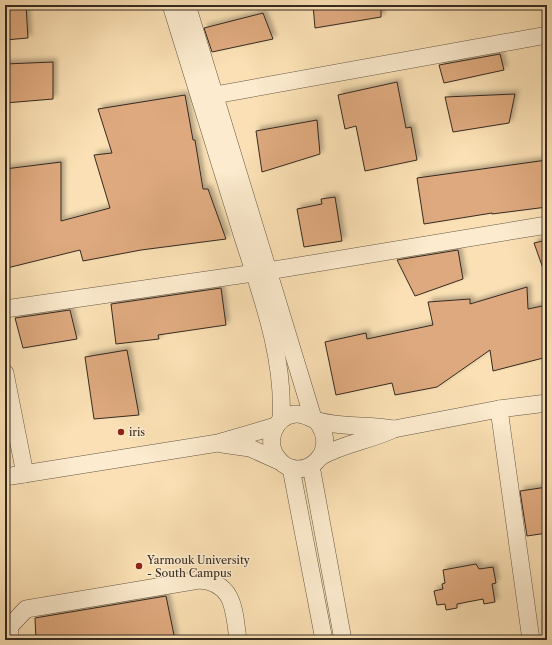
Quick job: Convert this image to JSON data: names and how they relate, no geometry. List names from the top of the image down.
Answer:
{
  "places": ["iris", "Yarmouk University - South Campus"]
}
